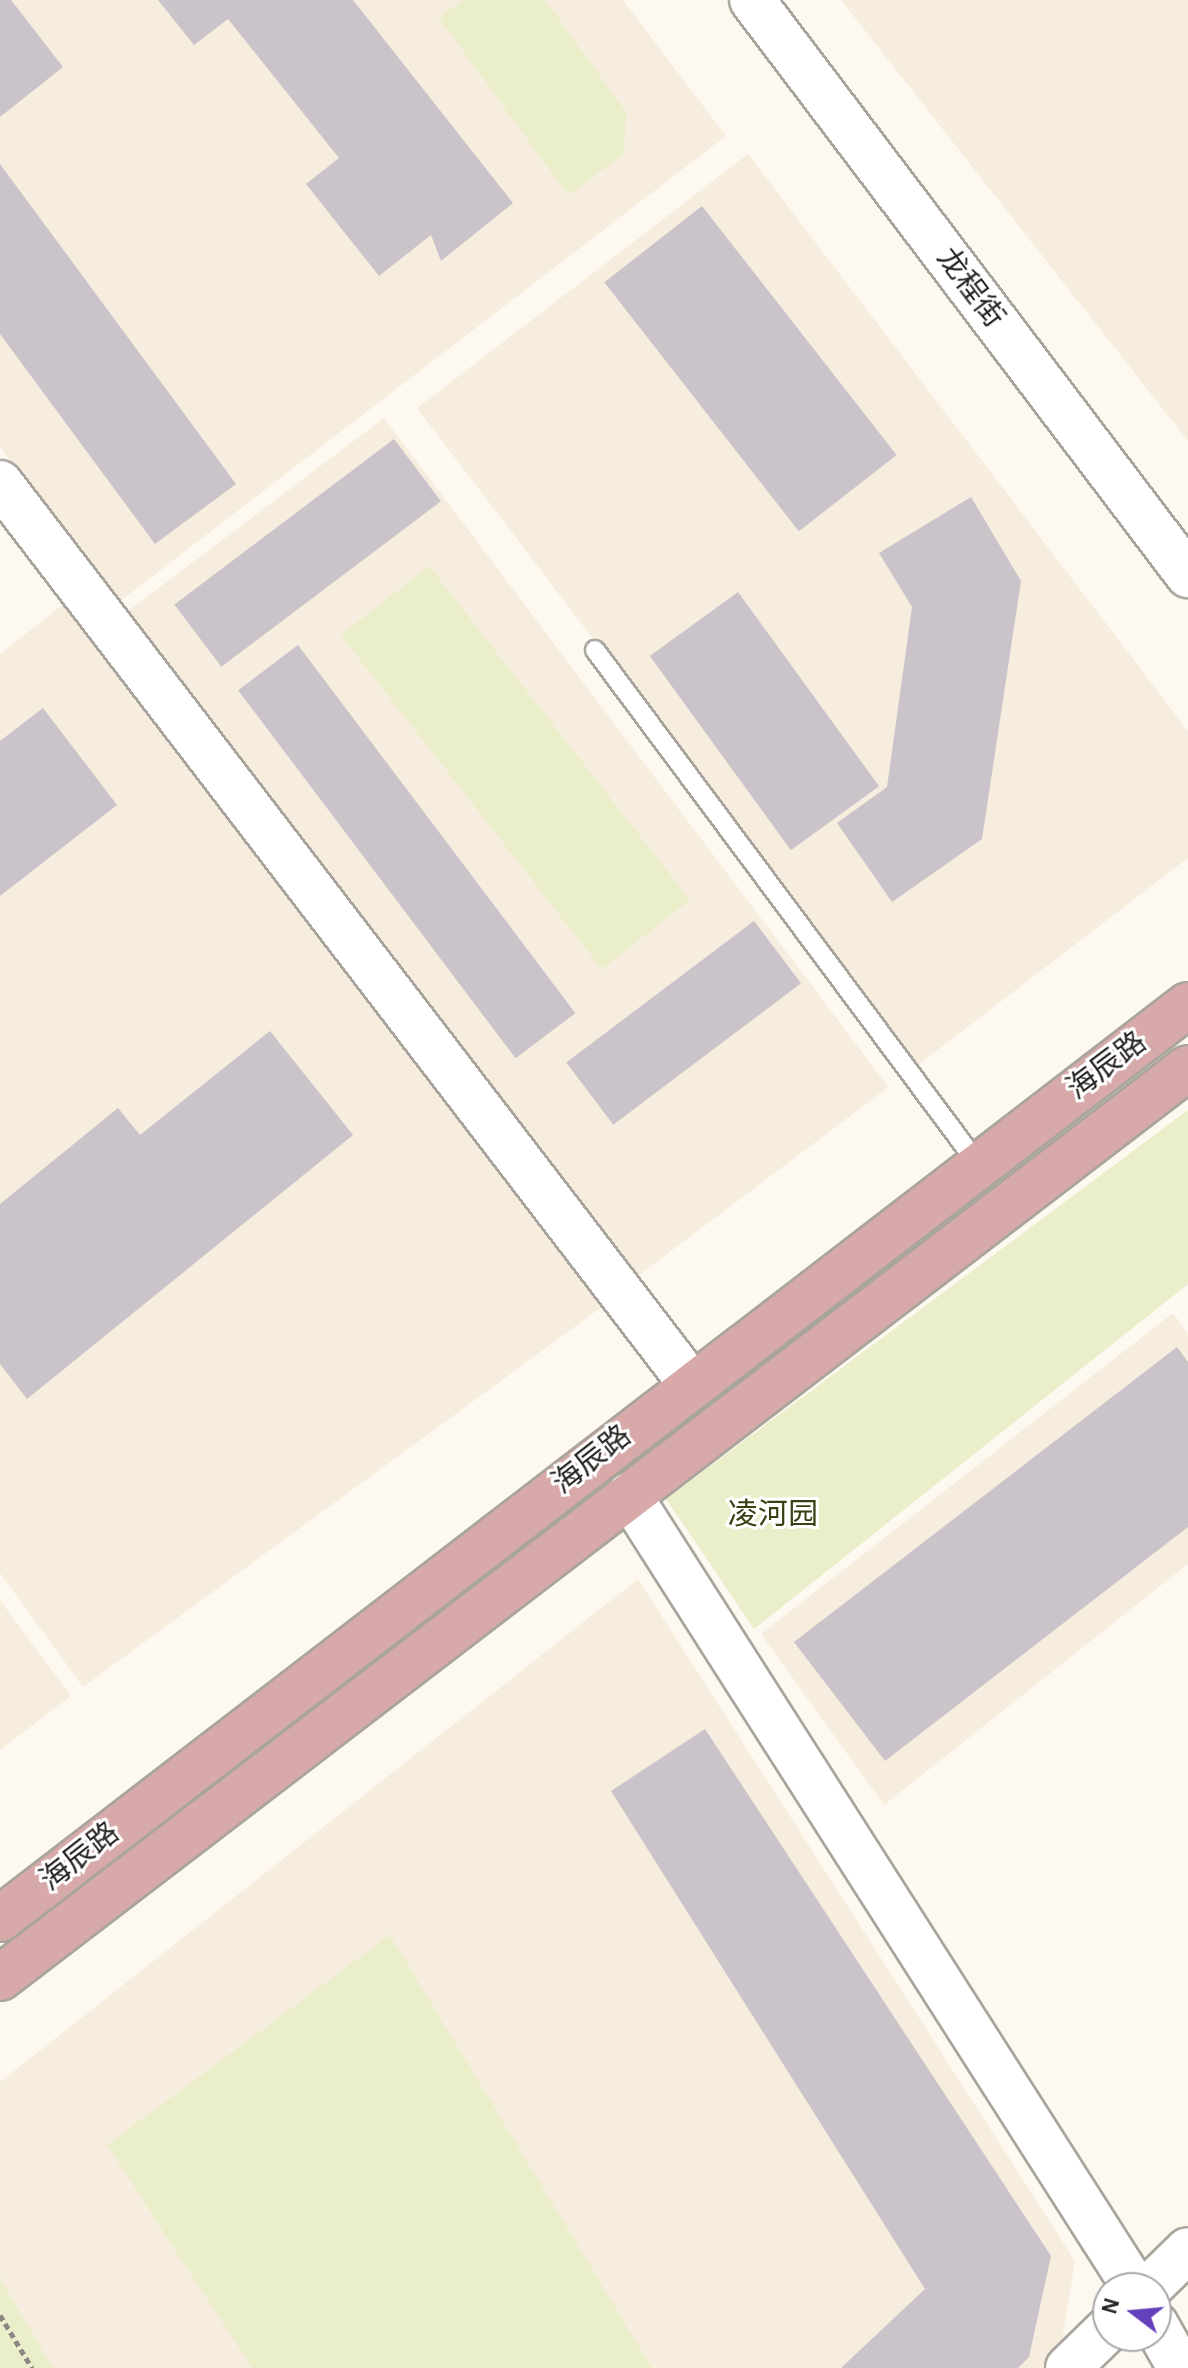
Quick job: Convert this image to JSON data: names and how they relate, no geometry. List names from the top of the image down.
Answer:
{
  "streets": {
    "main road": ["海辰路"],
    "street": ["龙程街"]
  },
  "parks": ["凌河园"],
  "north": "left"
}
